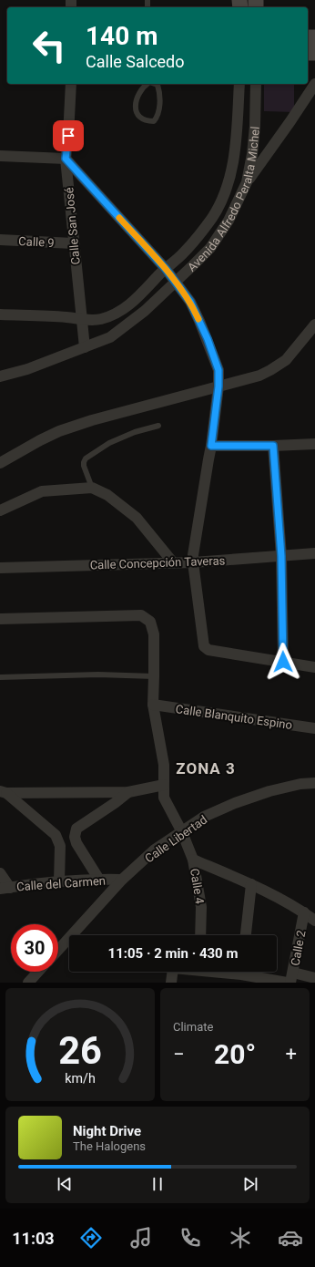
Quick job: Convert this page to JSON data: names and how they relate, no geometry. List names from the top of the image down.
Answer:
{
  "streets": {
    "street": [
      "Avenida Alfredo Peralta Michel",
      "Calle San José",
      "Calle 9",
      "Calle Concepción Taveras",
      "Calle Blanquito Espino",
      "Calle Libertad",
      "Calle del Carmen",
      "Calle 4",
      "Calle 2"
    ]
  },
  "crossings": [
    ["Avenida Alfredo Peralta Michel", "Calle San José"],
    ["Calle San José", "Calle 9"],
    ["Calle Blanquito Espino", "Calle 4"],
    ["Calle Libertad", "Calle del Carmen"],
    ["Calle Libertad", "Calle 4"]
  ],
  "districts": ["ZONA 3"],
  "page": {
    "turn": ["140 m", "Calle Salcedo"],
    "limit": "30",
    "trip": "11:05 · 2 min · 430 m",
    "tile": "Climate",
    "heat": ["−", "20°", "+"],
    "song": ["Night Drive", "The Halogens"],
    "tabs": "11:03",
    "gauge": ["26", "km/h"]
  }
}
